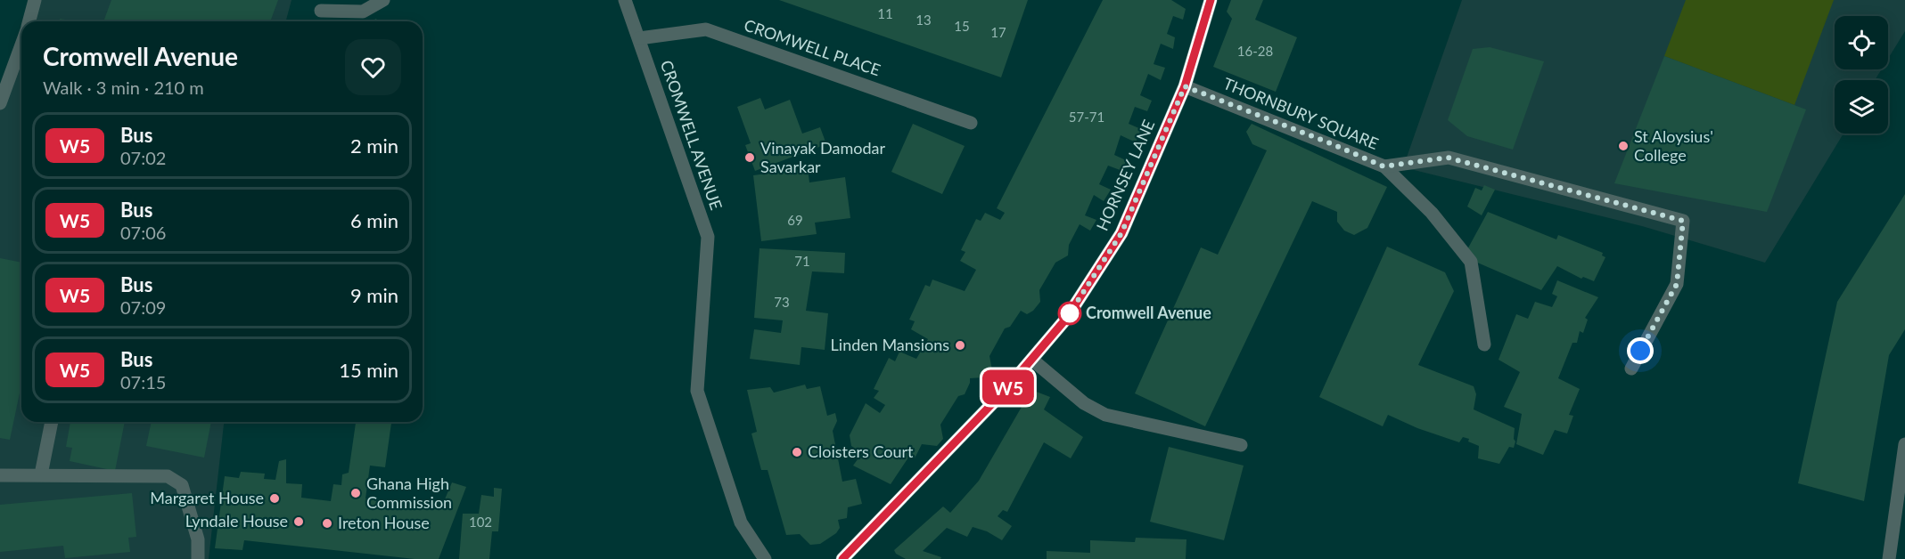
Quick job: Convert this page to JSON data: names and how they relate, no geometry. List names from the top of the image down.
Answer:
{
  "streets": {
    "main road": ["HORNSEY LANE"],
    "street": ["CROMWELL PLACE", "THORNBURY SQUARE", "CROMWELL AVENUE"]
  },
  "crossings": [
    ["CROMWELL PLACE", "CROMWELL AVENUE"],
    ["THORNBURY SQUARE", "HORNSEY LANE"]
  ],
  "places": [
    "St Aloysius' College",
    "Vinayak Damodar Savarkar",
    "Cromwell Avenue",
    "Linden Mansions",
    "Cloisters Court",
    "Ghana High Commission",
    "Margaret House",
    "Lyndale House",
    "Ireton House"
  ],
  "lines": ["bus line W5"],
  "house_numbers": [
    "11",
    "13",
    "15",
    "17",
    "16-28",
    "57-71",
    "69",
    "71",
    "73",
    "102"
  ],
  "page": {
    "on_map": "W5",
    "heading": ["Cromwell Avenue", "Walk · 3 min · 210 m"],
    "list": [
      {
        "mark": "W5",
        "name": "Bus",
        "note": "07:02",
        "value": "2 min"
      },
      {
        "mark": "W5",
        "name": "Bus",
        "note": "07:06",
        "value": "6 min"
      },
      {
        "mark": "W5",
        "name": "Bus",
        "note": "07:09",
        "value": "9 min"
      },
      {
        "mark": "W5",
        "name": "Bus",
        "note": "07:15",
        "value": "15 min"
      }
    ]
  }
}
